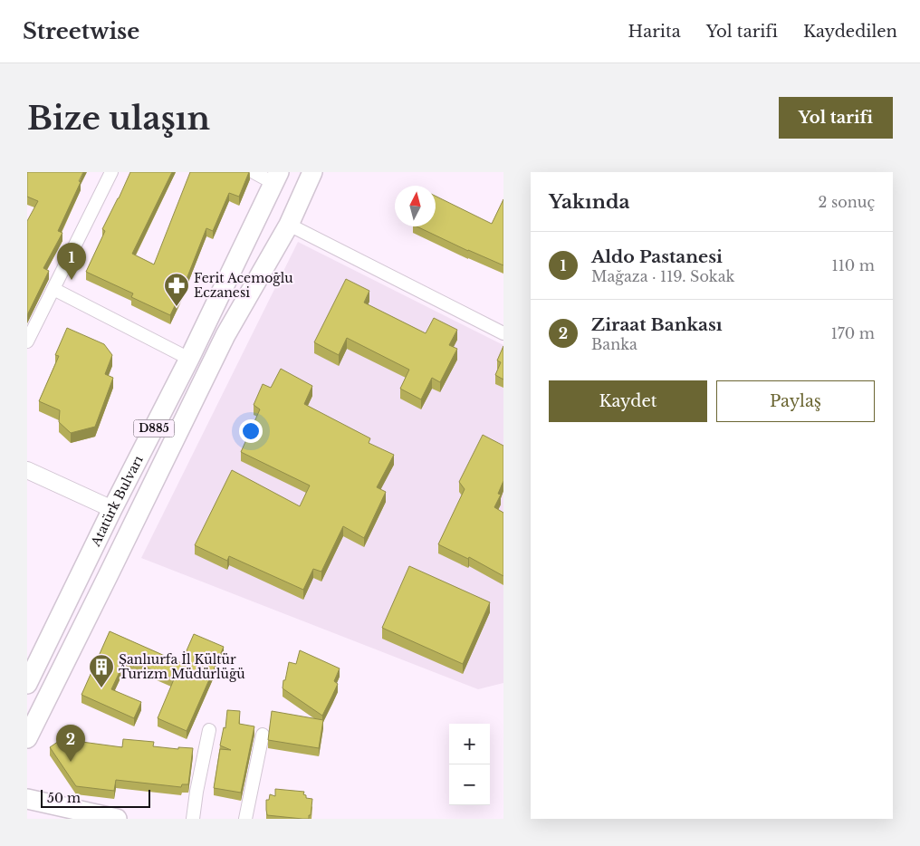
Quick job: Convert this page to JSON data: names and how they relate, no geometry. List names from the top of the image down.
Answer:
{
  "streets": {
    "main road": ["D885", "Atatürk Bulvarı"]
  },
  "places": {
    "pharmacy": ["Ferit Acemoğlu Eczanesi"],
    "building": ["Şanlıurfa İl Kültür Turizm Müdürlüğü"]
  },
  "scale_bar": "50 m",
  "north": "top",
  "page": {
    "header": "Streetwise",
    "nav": ["Harita", "Yol tarifi", "Kaydedilen"],
    "buttons": [
      "Yol tarifi",
      ["Kaydet", "Paylaş"]
    ],
    "title": "Bize ulaşın",
    "heading": ["Yakında", "2 sonuç"],
    "list": [
      {
        "mark": "1",
        "name": "Aldo Pastanesi",
        "note": "Mağaza · 119. Sokak",
        "value": "110 m"
      },
      {
        "mark": "2",
        "name": "Ziraat Bankası",
        "note": "Banka",
        "value": "170 m"
      }
    ],
    "pins": ["1", "2"],
    "map_buttons": ["+", "−"],
    "scale": "50 m"
  }
}
